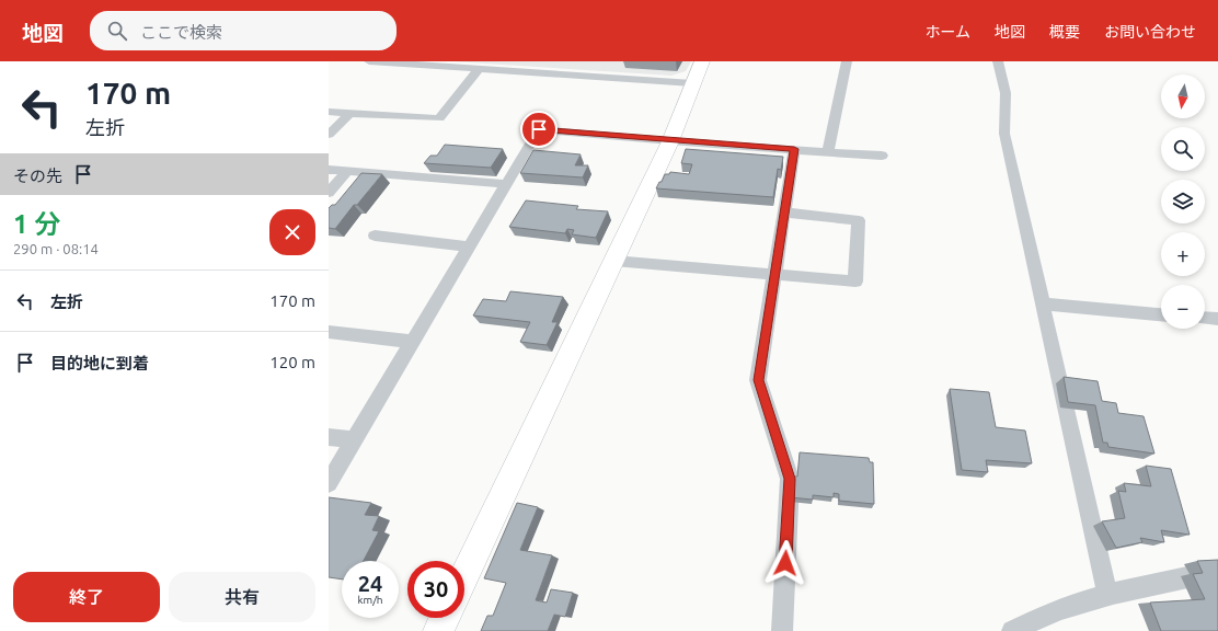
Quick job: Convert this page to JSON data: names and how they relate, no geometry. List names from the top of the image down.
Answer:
{
  "north": "bottom",
  "page": {
    "header": "地図",
    "search": "ここで検索",
    "nav": [
      "ホーム",
      "地図",
      "概要",
      "お問い合わせ"
    ],
    "turn": ["170 m", "左折"],
    "map_buttons": ["+", "−"],
    "then": "その先",
    "heading": ["1 分", "290 m · 08:14"],
    "list": [
      {
        "name": "左折",
        "value": "170 m"
      },
      {
        "name": "目的地に到着",
        "value": "120 m"
      }
    ],
    "speed": "24 km/h",
    "limit": "30",
    "buttons": ["終了", "共有"]
  }
}
